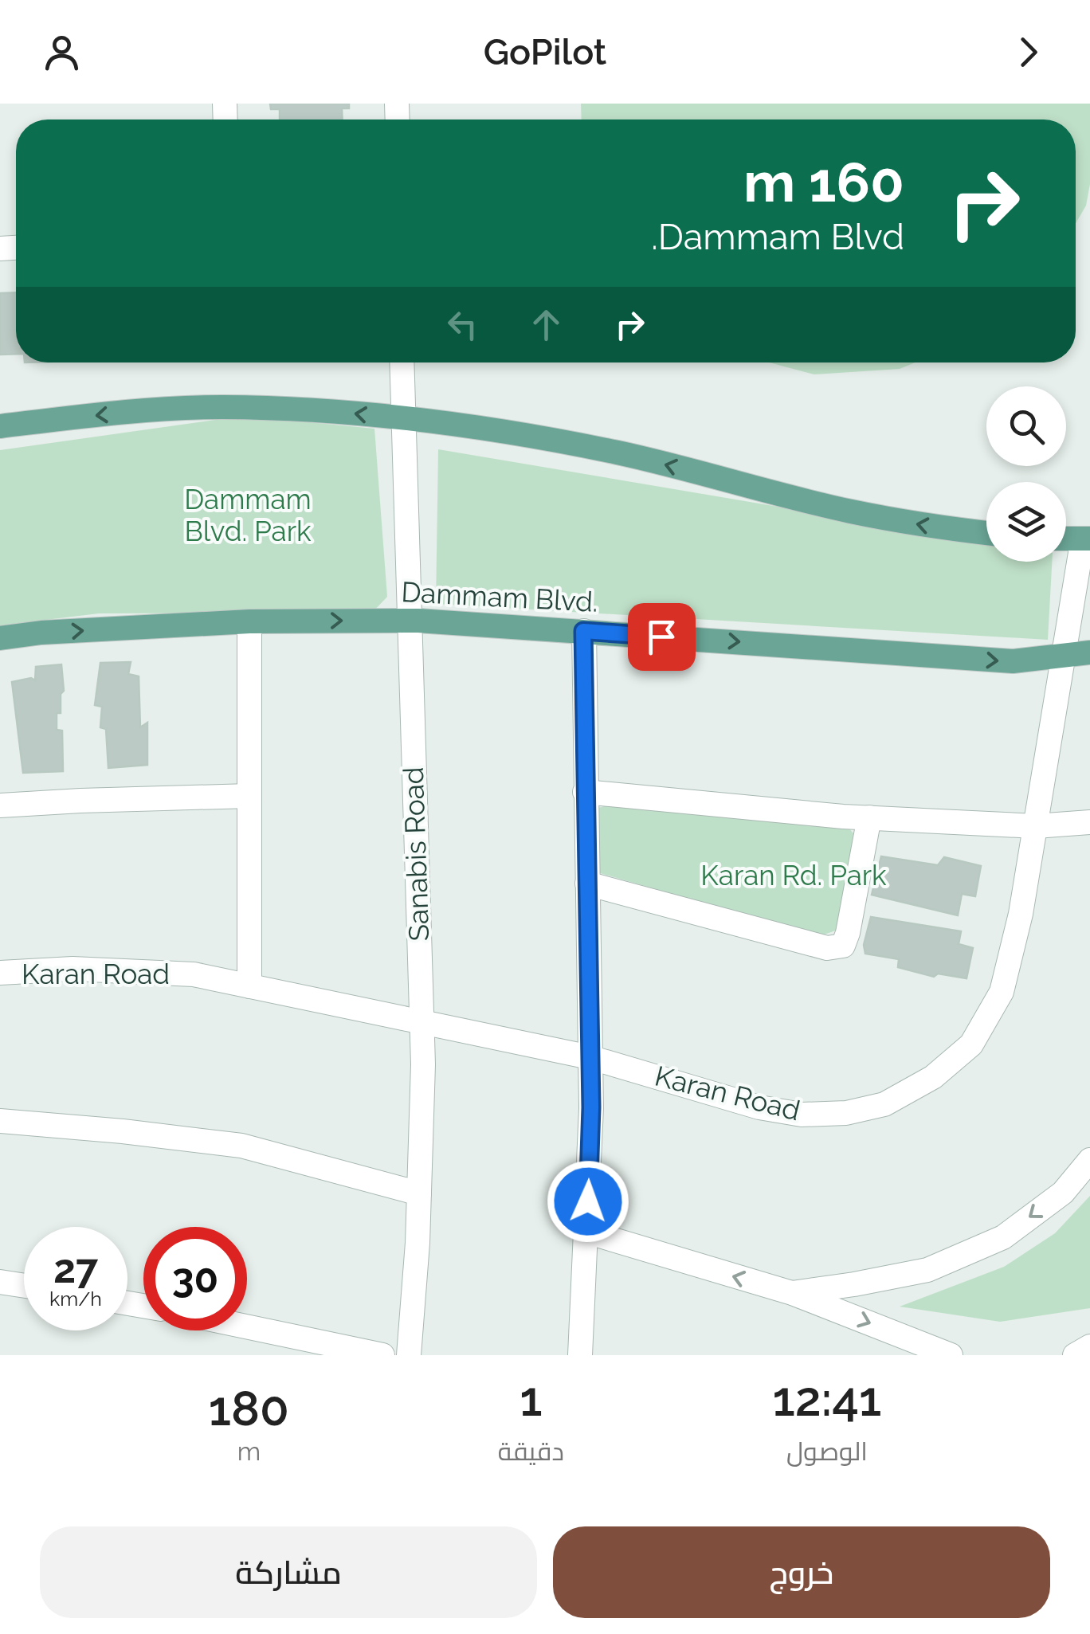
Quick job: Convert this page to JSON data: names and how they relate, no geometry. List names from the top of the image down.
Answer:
{
  "streets": {
    "main road": ["Dammam Blvd."],
    "street": ["Sanabis Road", "Karan Road"]
  },
  "crossings": [
    ["Dammam Blvd.", "Sanabis Road"],
    ["Dammam Blvd.", "Karan Road"],
    ["Sanabis Road", "Karan Road"]
  ],
  "parks": ["Dammam Blvd. Park", "Karan Rd. Park"],
  "page": {
    "header": "GoPilot",
    "turn": ["160 m", "Dammam Blvd."],
    "speed": "27 km/h",
    "limit": "30",
    "eta": [
      "12:41",
      "الوصول",
      "1",
      "دقيقة",
      "180",
      "m"
    ],
    "buttons": ["خروج", "مشاركة"]
  }
}
